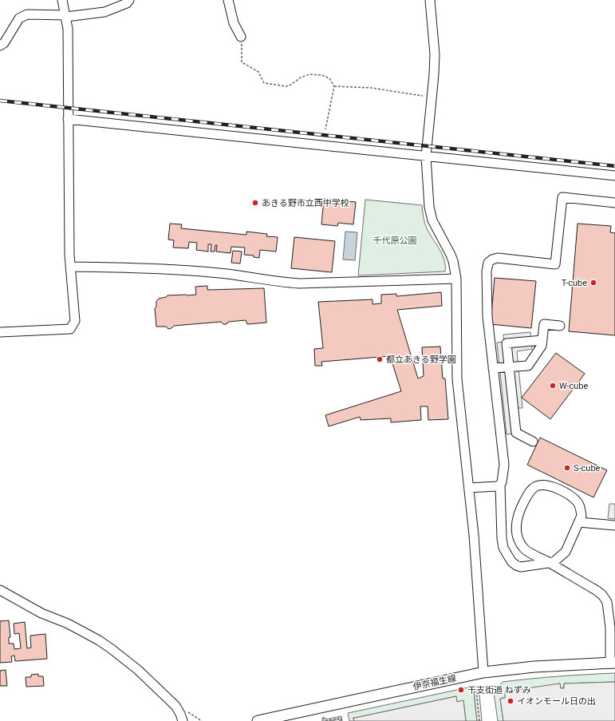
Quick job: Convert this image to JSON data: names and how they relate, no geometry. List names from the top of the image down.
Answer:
{
  "streets": {
    "main road": ["伊奈福生線"]
  },
  "parks": ["千代原公園"],
  "places": [
    "あきる野市立西中学校",
    "T-cube",
    "都立あきる野学園",
    "W-cube",
    "S-cube",
    "干支街道 ねずみ",
    "イオンモール日の出"
  ]
}
